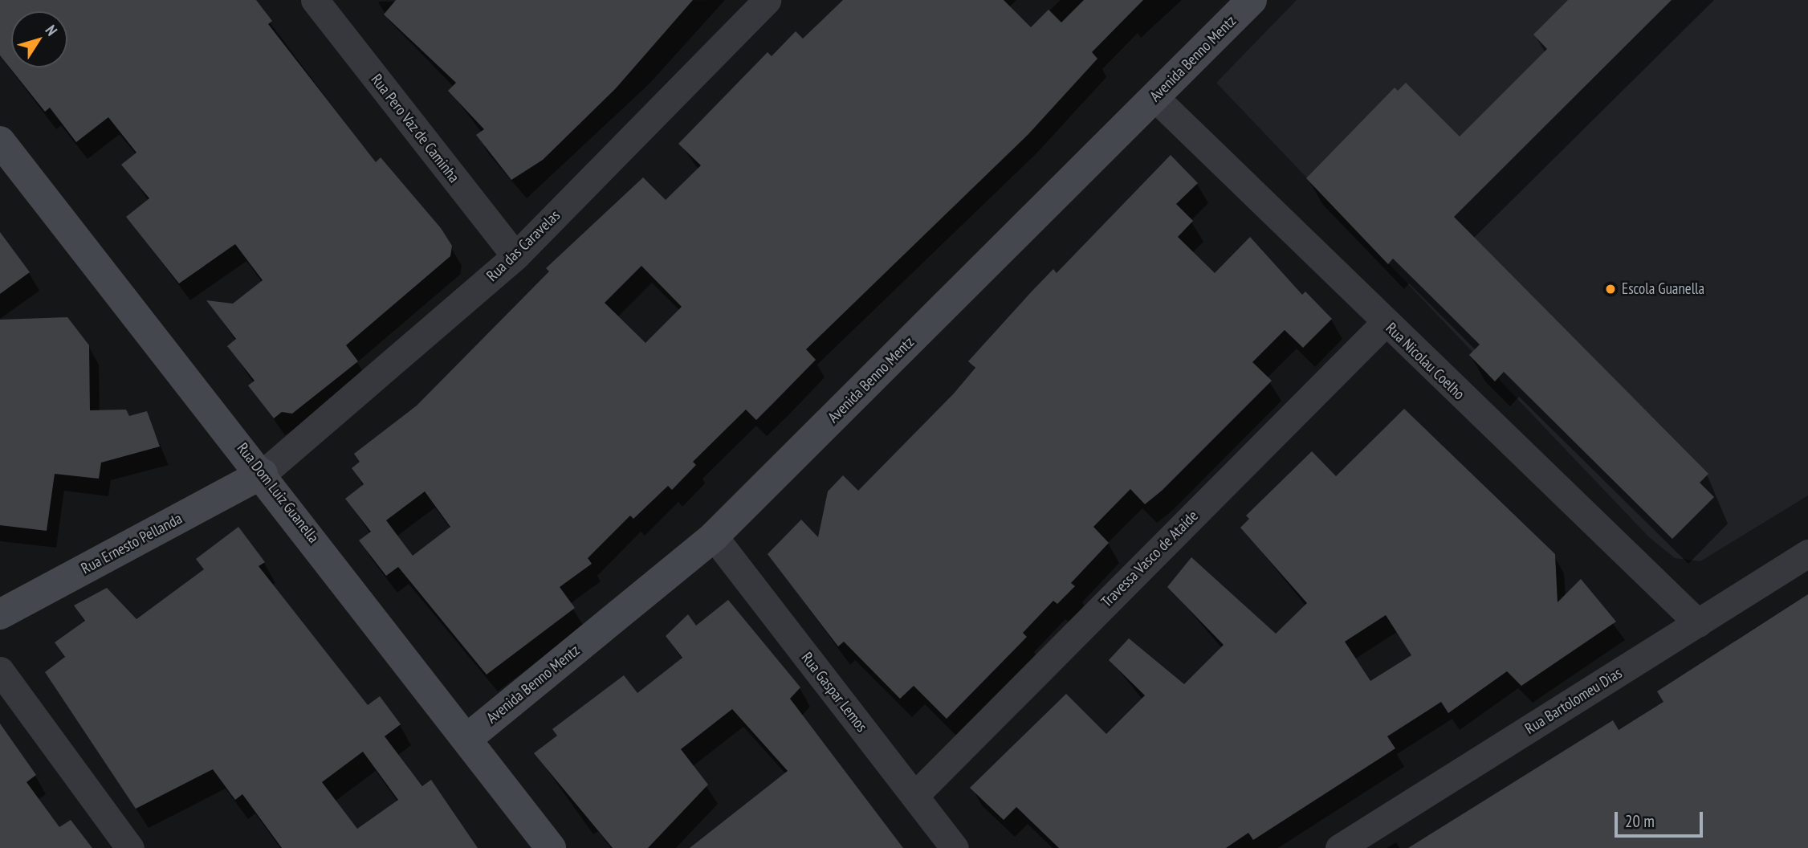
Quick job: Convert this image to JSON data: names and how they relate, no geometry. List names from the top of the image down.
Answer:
{
  "streets": {
    "street": [
      "Avenida Benno Mentz",
      "Rua Pero Vaz de Caminha",
      "Rua das Caravelas",
      "Rua Nicolau Coelho",
      "Rua Dom Luiz Guanella",
      "Rua Ernesto Pellanda",
      "Travessa Vasco de Ataíde",
      "Rua Gaspar Lemos",
      "Rua Bartolomeu Dias"
    ]
  },
  "crossings": [
    ["Avenida Benno Mentz", "Rua Nicolau Coelho"],
    ["Avenida Benno Mentz", "Rua Dom Luiz Guanella"],
    ["Avenida Benno Mentz", "Rua Gaspar Lemos"],
    ["Rua Pero Vaz de Caminha", "Rua das Caravelas"],
    ["Rua das Caravelas", "Rua Dom Luiz Guanella"],
    ["Rua das Caravelas", "Rua Ernesto Pellanda"],
    ["Rua Nicolau Coelho", "Travessa Vasco de Ataíde"],
    ["Rua Nicolau Coelho", "Rua Bartolomeu Dias"],
    ["Rua Dom Luiz Guanella", "Rua Ernesto Pellanda"],
    ["Travessa Vasco de Ataíde", "Rua Gaspar Lemos"]
  ],
  "places": ["Escola Guanella"],
  "scale_bar": "20 m",
  "north": "top right"
}
